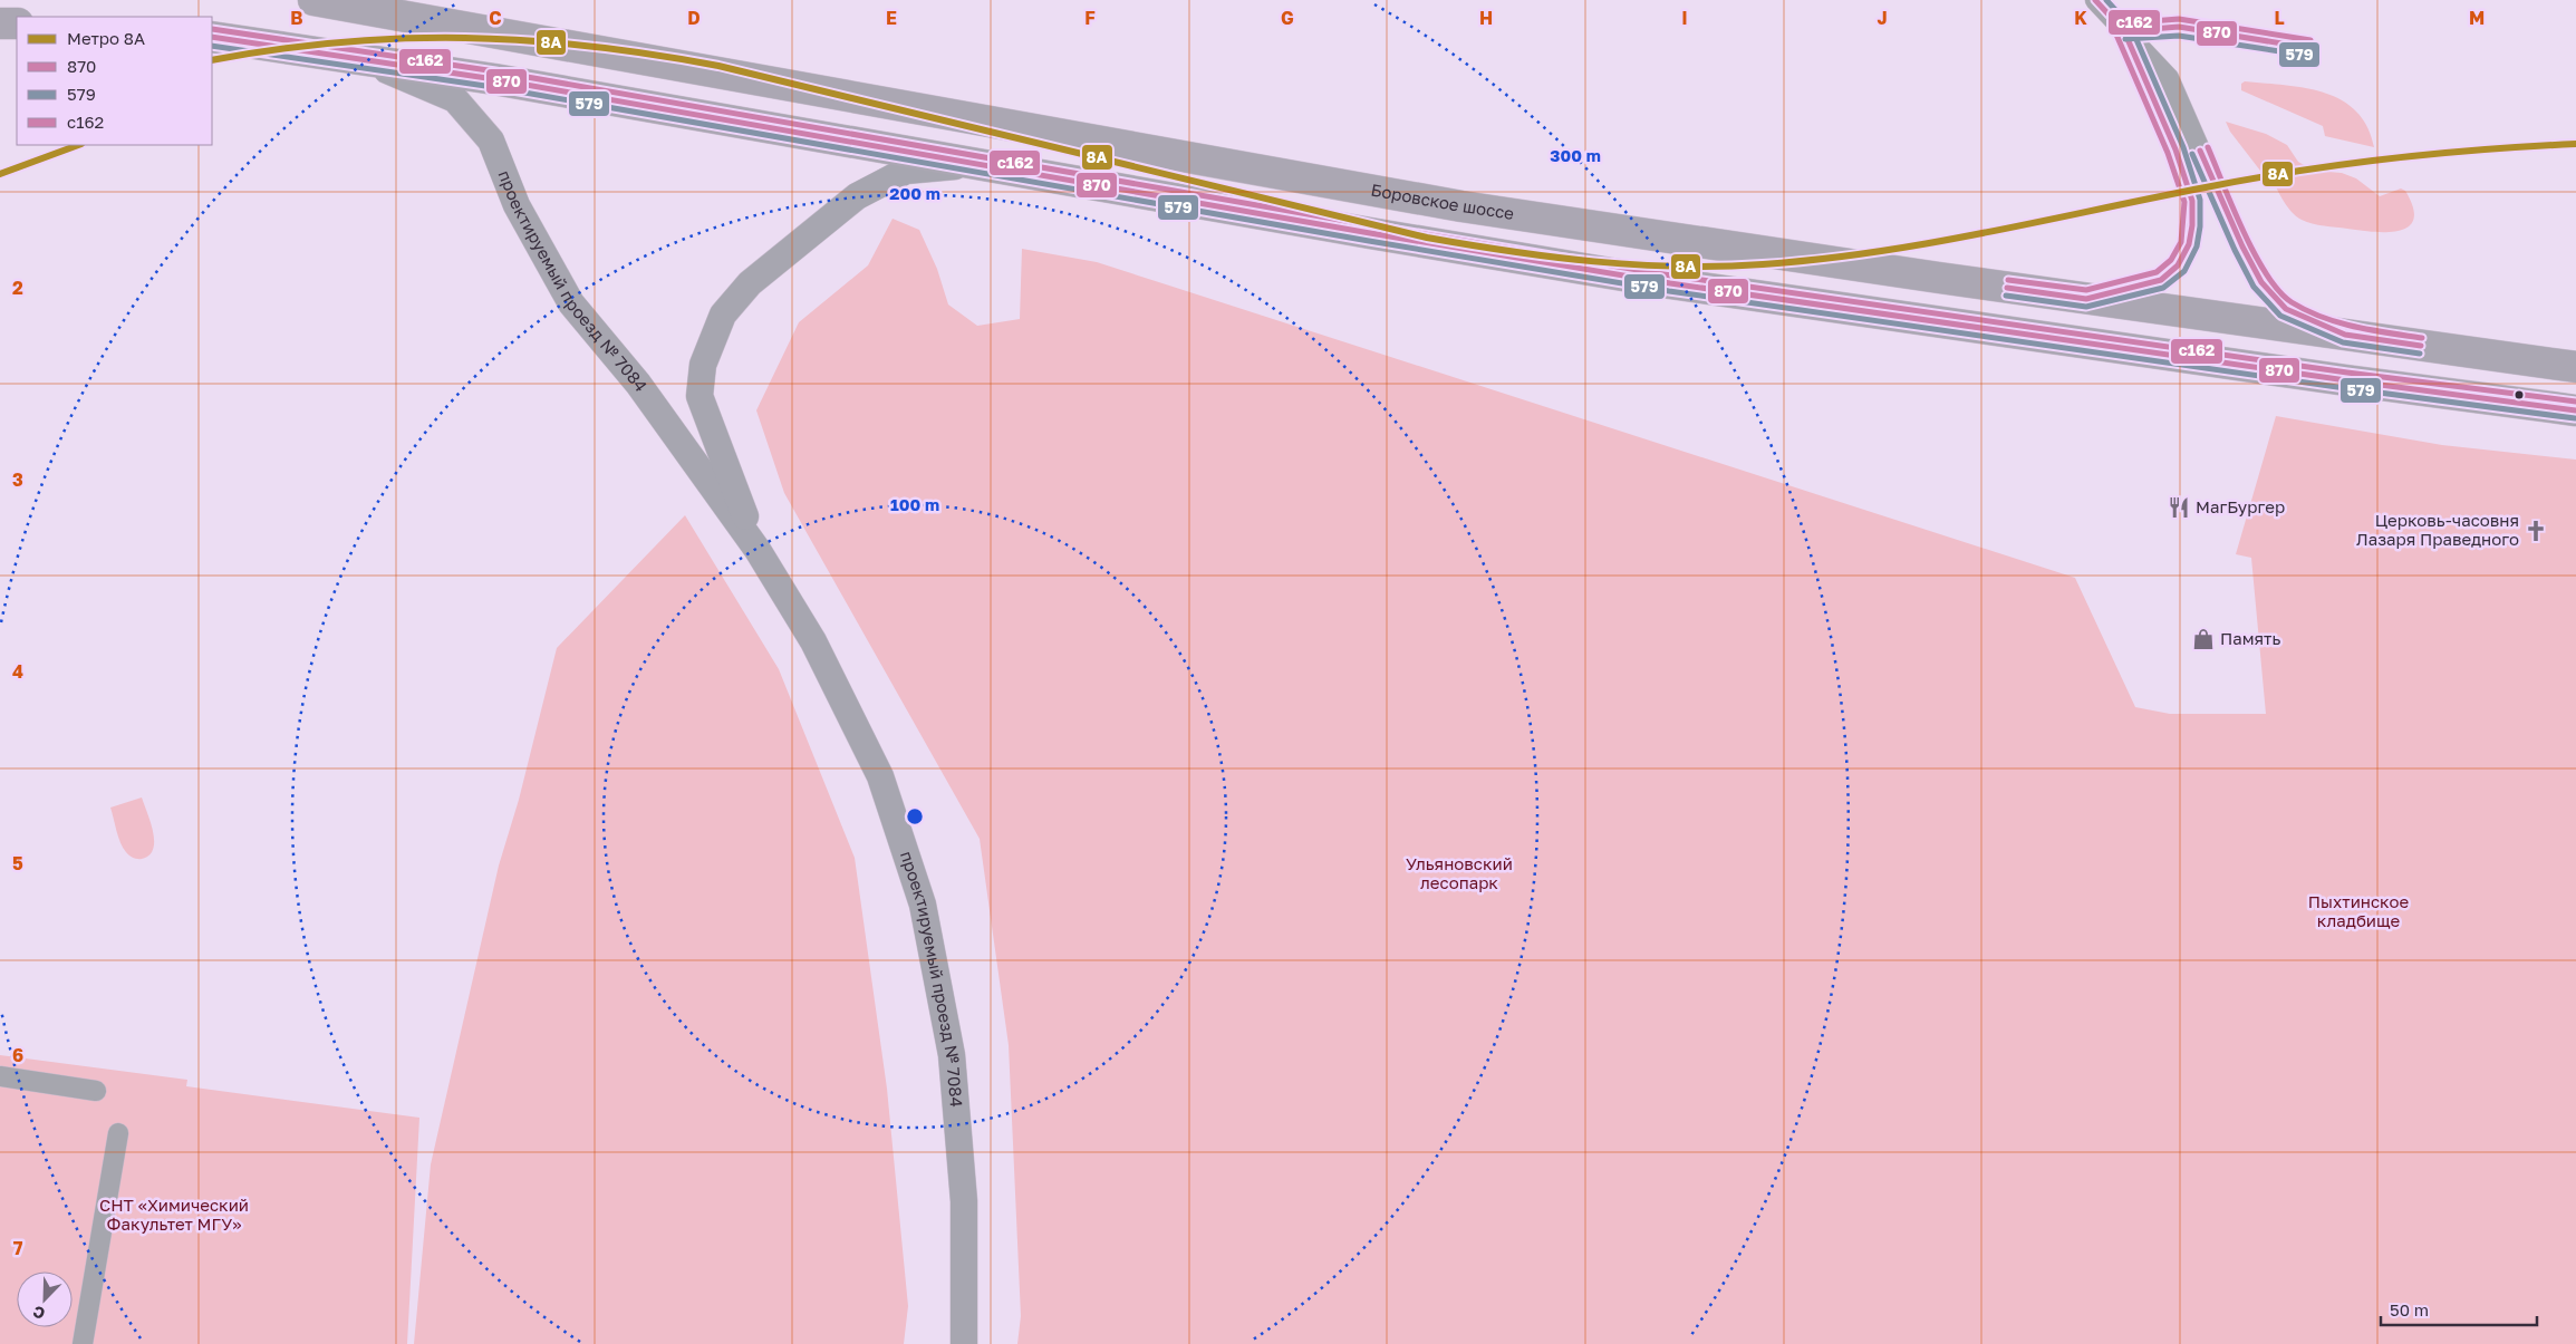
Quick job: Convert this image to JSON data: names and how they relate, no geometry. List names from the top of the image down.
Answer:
{
  "streets": {
    "main road": ["Боровское шоссе"],
    "street": ["проектируемый проезд № 7084"]
  },
  "parks": ["Ульяновский лесопарк", "Пыхтинское кладбище", "СНТ «Химический Факультет МГУ»"],
  "places": {
    "restaurant": ["МагБургер"],
    "church": ["Церковь-часовня Лазаря Праведного"],
    "shop": ["Память"]
  },
  "lines": [
    "transit line 870",
    "transit line 579",
    "transit line с162",
    "metro line 8А"
  ],
  "legend": [
    "Метро 8А",
    "870",
    "579",
    "с162"
  ],
  "scale_bar": "50 m",
  "north": "bottom left",
  "grid": {
    "columns": [
      "B",
      "C",
      "D",
      "E",
      "F",
      "G",
      "H",
      "I",
      "J",
      "K",
      "L",
      "M"
    ],
    "rows": [
      "2",
      "3",
      "4",
      "5",
      "6",
      "7"
    ]
  },
  "rings": ["300 m", "200 m", "100 m"]
}
